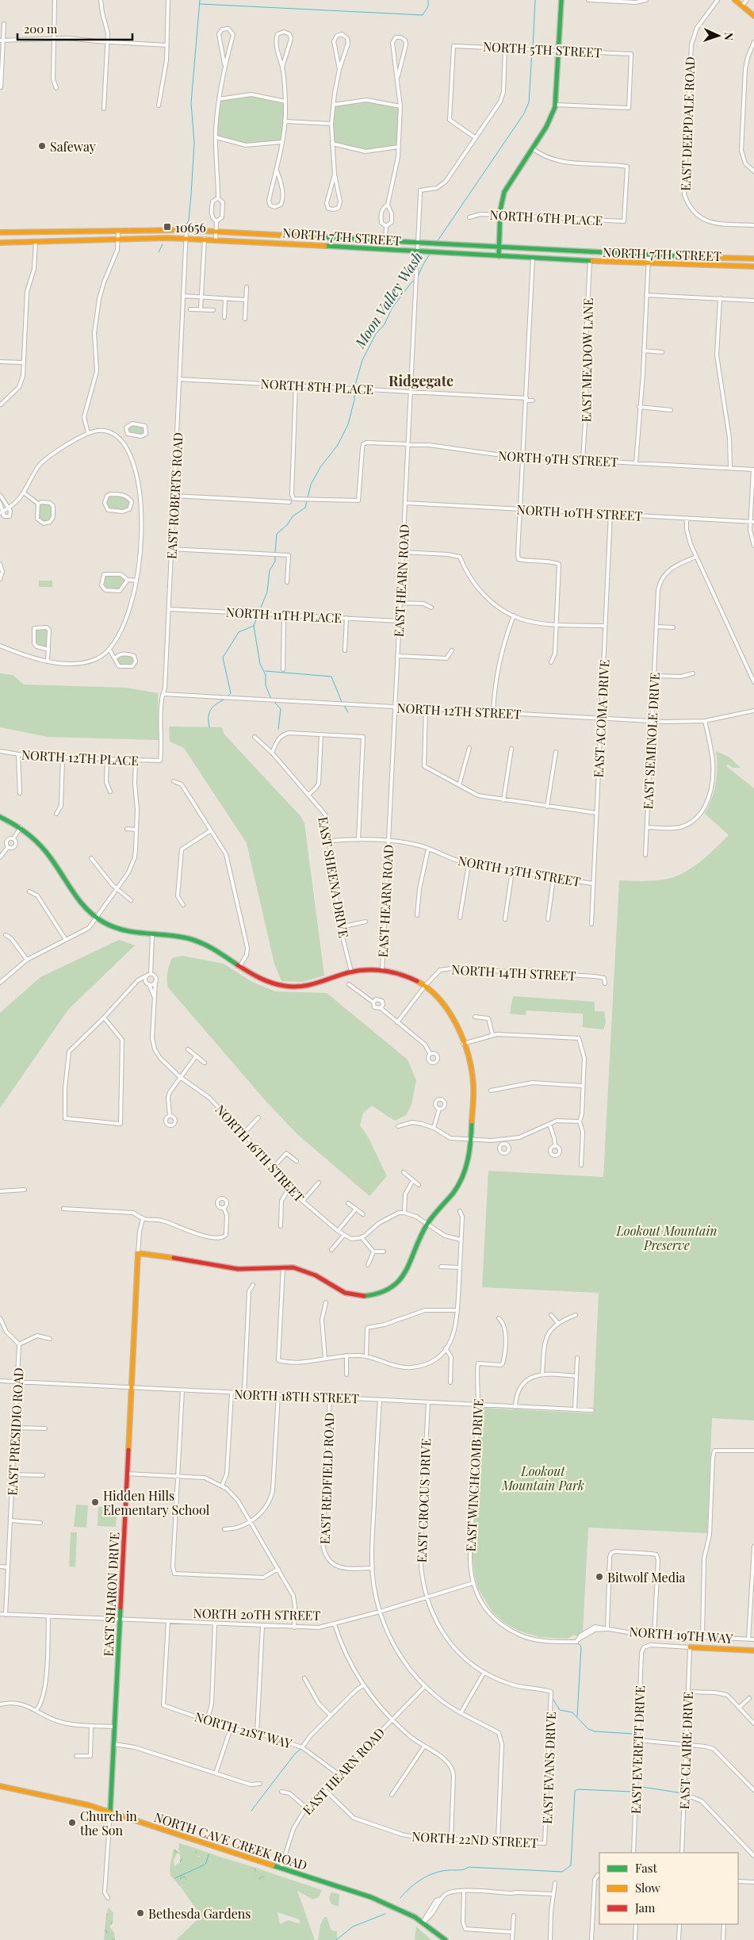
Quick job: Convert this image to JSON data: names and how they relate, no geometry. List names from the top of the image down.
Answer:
{
  "streets": {
    "street": [
      "NORTH 5TH STREET",
      "EAST DEEPDALE ROAD",
      "NORTH 6TH PLACE",
      "NORTH 7TH STREET",
      "EAST MEADOW LANE",
      "NORTH 8TH PLACE",
      "NORTH 9TH STREET",
      "EAST ROBERTS ROAD",
      "NORTH 10TH STREET",
      "EAST HEARN ROAD",
      "NORTH 11TH PLACE",
      "NORTH 12TH STREET",
      "EAST ACOMA DRIVE",
      "EAST SEMINOLE DRIVE",
      "NORTH 12TH PLACE",
      "NORTH 13TH STREET",
      "EAST SHEENA DRIVE",
      "NORTH 14TH STREET",
      "NORTH 16TH STREET",
      "NORTH 18TH STREET",
      "EAST PRESIDIO ROAD",
      "EAST WINCHCOMB DRIVE",
      "EAST REDFIELD ROAD",
      "EAST CROCUS DRIVE",
      "EAST SHARON DRIVE",
      "NORTH 20TH STREET",
      "NORTH 19TH WAY",
      "NORTH 21ST WAY",
      "EAST EVERETT DRIVE",
      "EAST CLAIRE DRIVE",
      "EAST EVANS DRIVE",
      "NORTH 22ND STREET",
      "NORTH CAVE CREEK ROAD"
    ]
  },
  "crossings": [
    ["NORTH 5TH STREET", "EAST HEARN ROAD"],
    ["NORTH 7TH STREET", "EAST MEADOW LANE"],
    ["NORTH 7TH STREET", "EAST ROBERTS ROAD"],
    ["NORTH 7TH STREET", "EAST HEARN ROAD"],
    ["EAST MEADOW LANE", "NORTH 9TH STREET"],
    ["NORTH 8TH PLACE", "NORTH 9TH STREET"],
    ["NORTH 8TH PLACE", "EAST ROBERTS ROAD"],
    ["NORTH 8TH PLACE", "EAST HEARN ROAD"],
    ["NORTH 9TH STREET", "EAST HEARN ROAD"],
    ["EAST ROBERTS ROAD", "NORTH 11TH PLACE"],
    ["EAST ROBERTS ROAD", "NORTH 12TH STREET"],
    ["EAST ROBERTS ROAD", "NORTH 12TH PLACE"],
    ["NORTH 10TH STREET", "EAST HEARN ROAD"],
    ["NORTH 10TH STREET", "EAST ACOMA DRIVE"],
    ["EAST HEARN ROAD", "NORTH 11TH PLACE"],
    ["EAST HEARN ROAD", "NORTH 12TH STREET"],
    ["EAST HEARN ROAD", "NORTH 13TH STREET"],
    ["EAST HEARN ROAD", "NORTH 21ST WAY"],
    ["EAST HEARN ROAD", "NORTH 22ND STREET"],
    ["EAST HEARN ROAD", "NORTH CAVE CREEK ROAD"],
    ["NORTH 12TH STREET", "EAST ACOMA DRIVE"],
    ["NORTH 12TH STREET", "EAST SEMINOLE DRIVE"],
    ["EAST ACOMA DRIVE", "NORTH 13TH STREET"],
    ["NORTH 13TH STREET", "EAST SHEENA DRIVE"],
    ["NORTH 18TH STREET", "EAST PRESIDIO ROAD"],
    ["NORTH 18TH STREET", "EAST WINCHCOMB DRIVE"],
    ["NORTH 18TH STREET", "EAST REDFIELD ROAD"],
    ["NORTH 18TH STREET", "EAST CROCUS DRIVE"],
    ["NORTH 18TH STREET", "EAST SHARON DRIVE"],
    ["EAST PRESIDIO ROAD", "NORTH 20TH STREET"],
    ["EAST WINCHCOMB DRIVE", "NORTH 20TH STREET"],
    ["EAST WINCHCOMB DRIVE", "NORTH 19TH WAY"],
    ["EAST CROCUS DRIVE", "NORTH 20TH STREET"],
    ["EAST CROCUS DRIVE", "EAST EVANS DRIVE"],
    ["EAST SHARON DRIVE", "NORTH 20TH STREET"],
    ["EAST SHARON DRIVE", "NORTH CAVE CREEK ROAD"],
    ["NORTH 20TH STREET", "NORTH 19TH WAY"],
    ["NORTH 20TH STREET", "NORTH 21ST WAY"],
    ["EAST EVERETT DRIVE", "EAST CLAIRE DRIVE"],
    ["EAST EVANS DRIVE", "NORTH 22ND STREET"]
  ],
  "districts": ["Ridgegate"],
  "water": ["Moon Valley Wash"],
  "parks": ["Lookout Mountain Preserve", "Lookout Mountain Park"],
  "places": {
    "other": [
      "Safeway",
      "Hidden Hills Elementary School",
      "Bitwolf Media",
      "Church in the Son",
      "Bethesda Gardens"
    ],
    "transit": ["10656"]
  },
  "legend": ["Fast", "Slow", "Jam"],
  "scale_bar": "200 m",
  "north": "right"
}
